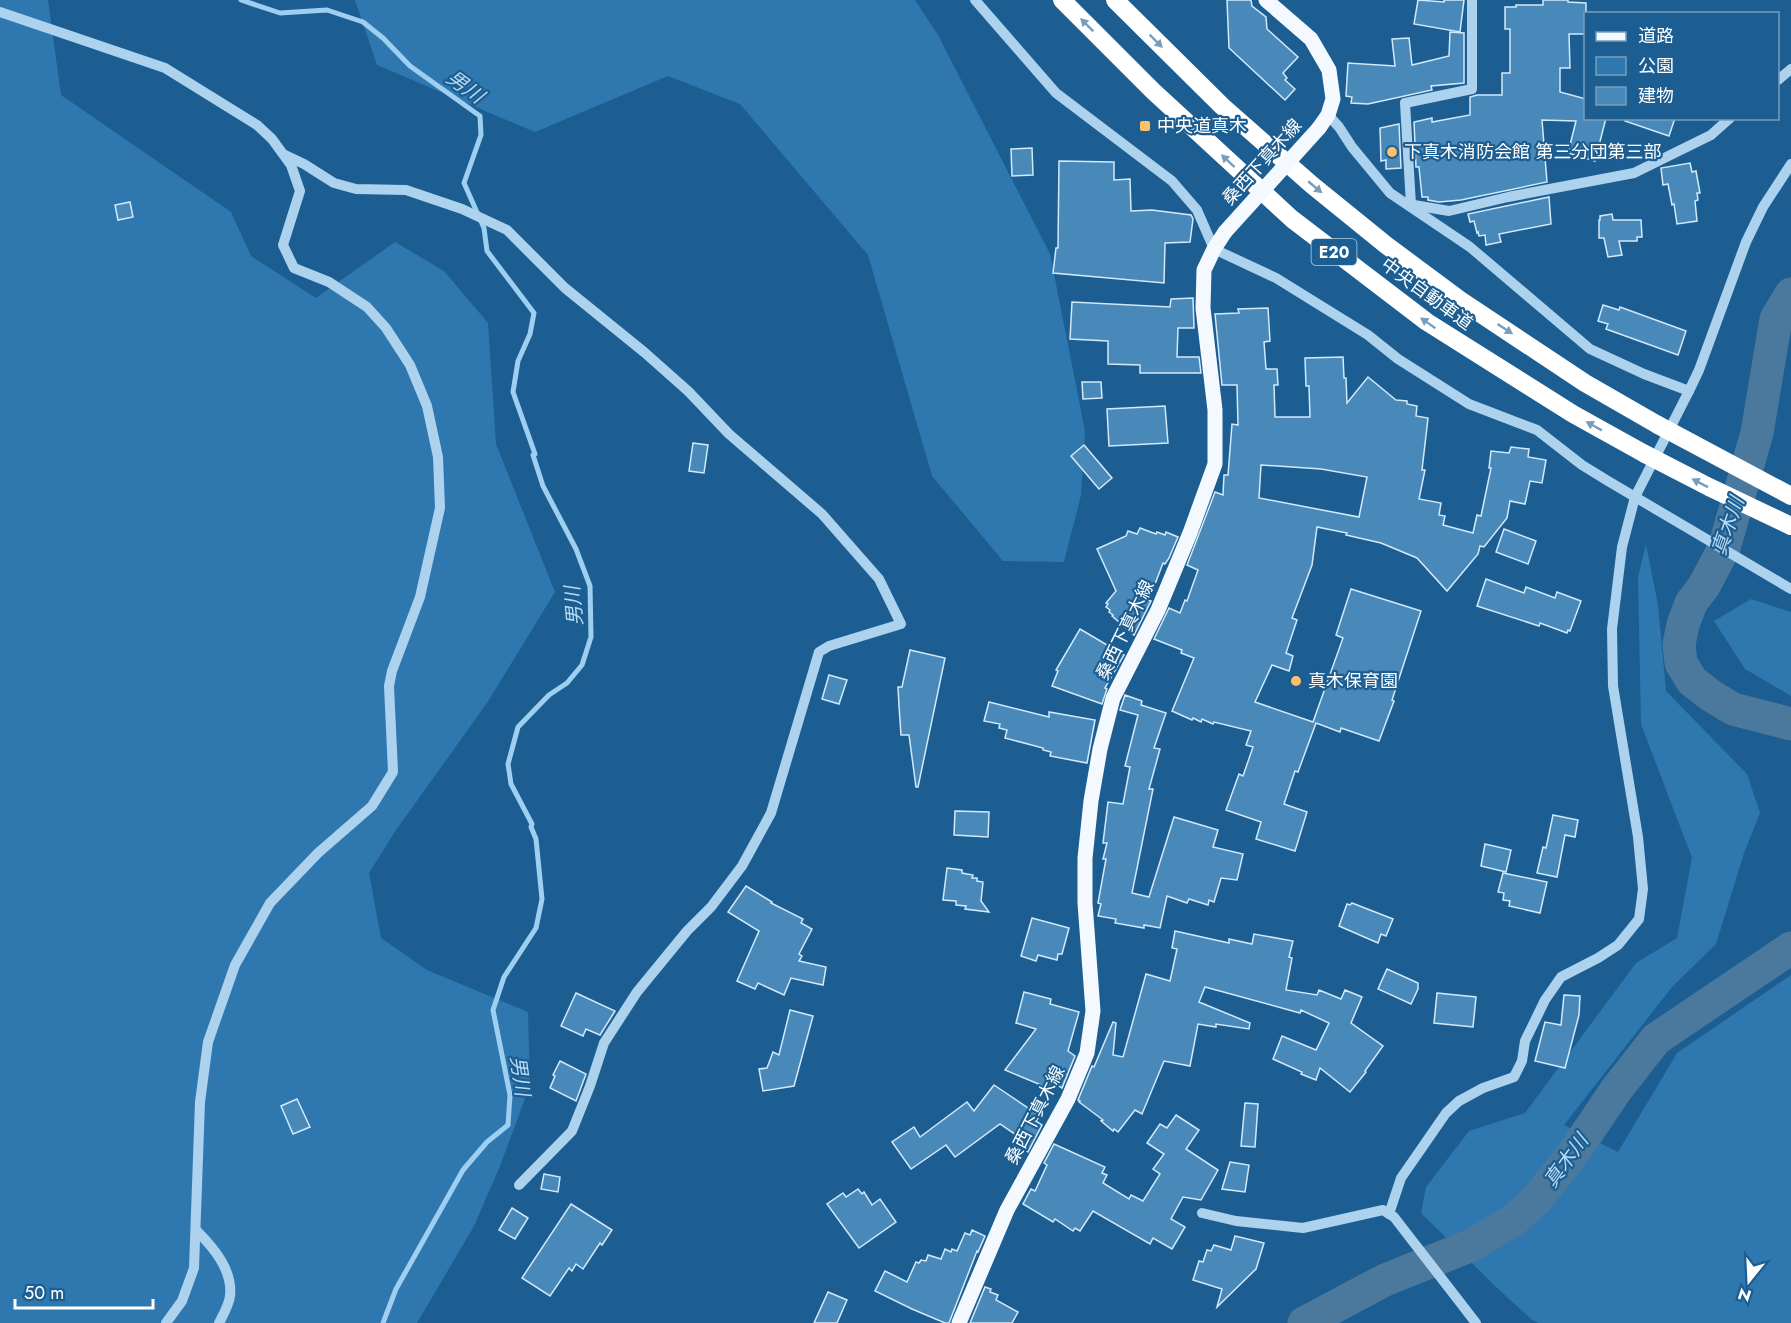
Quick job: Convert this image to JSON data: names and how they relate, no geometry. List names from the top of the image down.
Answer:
{
  "streets": {
    "highway": ["E20", "中央自動車道"],
    "main road": ["桑西下真木線"]
  },
  "water": ["男川", "真木川"],
  "places": {
    "transit": ["中央道真木"],
    "other": ["下真木消防会館 第三分団第三部", "真木保育園"]
  },
  "legend": ["道路", "公園", "建物"],
  "scale_bar": "50 m",
  "north": "bottom"
}
